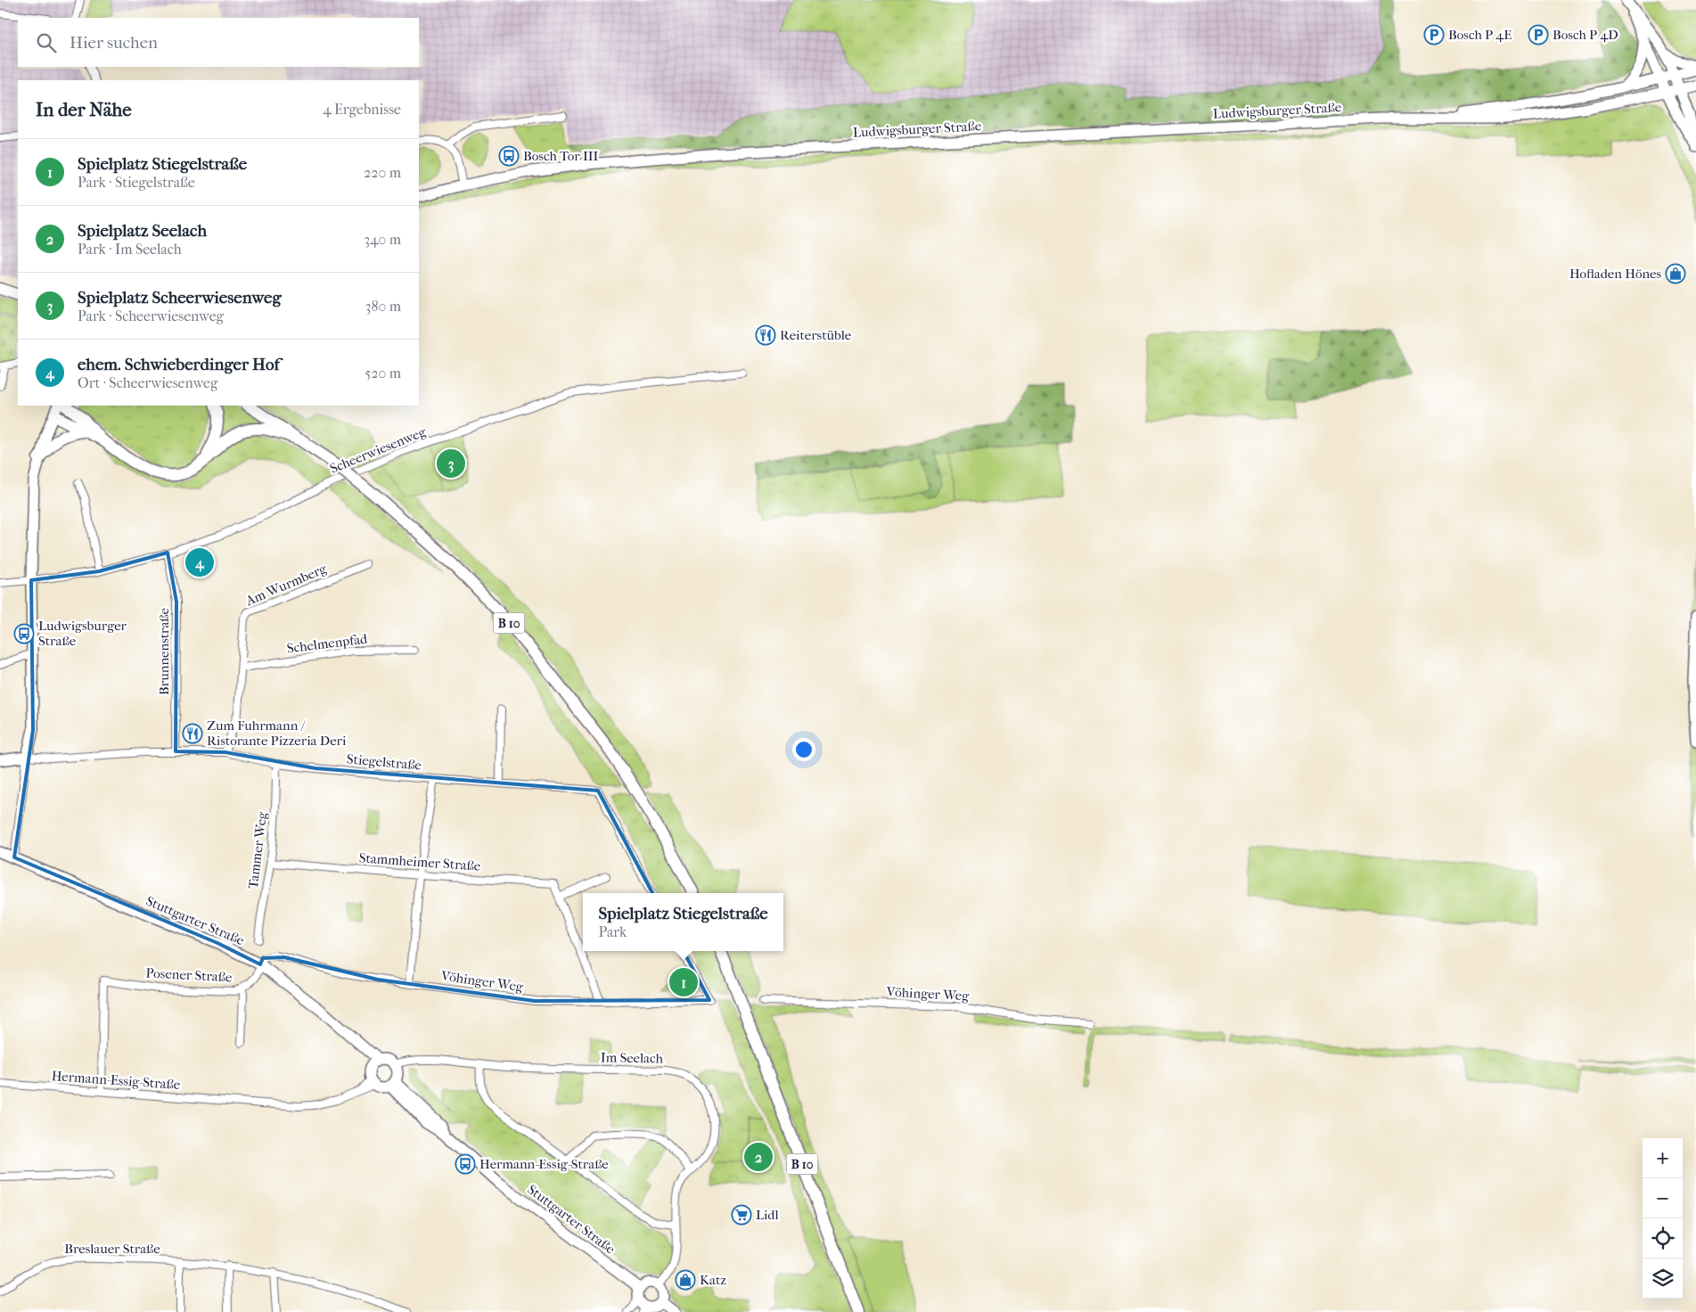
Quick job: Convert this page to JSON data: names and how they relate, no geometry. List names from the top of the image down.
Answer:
{
  "streets": {
    "main road": ["Ludwigsburger Straße", "B 10", "Stuttgarter Straße"],
    "street": [
      "Scheerwiesenweg",
      "Am Wurmberg",
      "Schelmenpfad",
      "Brunnenstraße",
      "Stiegelstraße",
      "Tammer Weg",
      "Stammheimer Straße",
      "Posener Straße",
      "Vöhinger Weg",
      "Im Seelach",
      "Hermann-Essig-Straße",
      "Breslauer Straße"
    ]
  },
  "crossings": [
    ["Scheerwiesenweg", "Brunnenstraße"],
    ["Am Wurmberg", "Schelmenpfad"],
    ["Am Wurmberg", "Stiegelstraße"],
    ["Brunnenstraße", "Stiegelstraße"],
    ["Stiegelstraße", "Tammer Weg"],
    ["Tammer Weg", "Stammheimer Straße"],
    ["Stammheimer Straße", "Vöhinger Weg"],
    ["Stuttgarter Straße", "Posener Straße"],
    ["Stuttgarter Straße", "Vöhinger Weg"],
    ["Stuttgarter Straße", "Im Seelach"],
    ["Stuttgarter Straße", "Hermann-Essig-Straße"],
    ["Posener Straße", "Vöhinger Weg"],
    ["Posener Straße", "Hermann-Essig-Straße"],
    ["Im Seelach", "Hermann-Essig-Straße"]
  ],
  "places": {
    "parking": ["Bosch P 4E", "Bosch P 4D"],
    "bus stop": ["Bosch Tor III", "Ludwigsburger Straße", "Hermann-Essig-Straße"],
    "shop": ["Hofladen Hönes", "Katz"],
    "restaurant": ["Reiterstüble", "Zum Fuhrmann / Ristorante Pizzeria Deri"],
    "supermarket": ["Lidl"]
  },
  "page": {
    "search": "Hier suchen",
    "heading": ["In der Nähe", "4 Ergebnisse"],
    "list": [
      {
        "mark": "1",
        "name": "Spielplatz Stiegelstraße",
        "note": "Park · Stiegelstraße",
        "value": "220 m"
      },
      {
        "mark": "2",
        "name": "Spielplatz Seelach",
        "note": "Park · Im Seelach",
        "value": "340 m"
      },
      {
        "mark": "3",
        "name": "Spielplatz Scheerwiesenweg",
        "note": "Park · Scheerwiesenweg",
        "value": "380 m"
      },
      {
        "mark": "4",
        "name": "ehem. Schwieberdinger Hof",
        "note": "Ort · Scheerwiesenweg",
        "value": "520 m"
      }
    ],
    "pins": [
      "3",
      "4",
      "1",
      "2"
    ],
    "popup": ["Spielplatz Stiegelstraße", "Park"],
    "map_buttons": ["+", "−"]
  }
}
